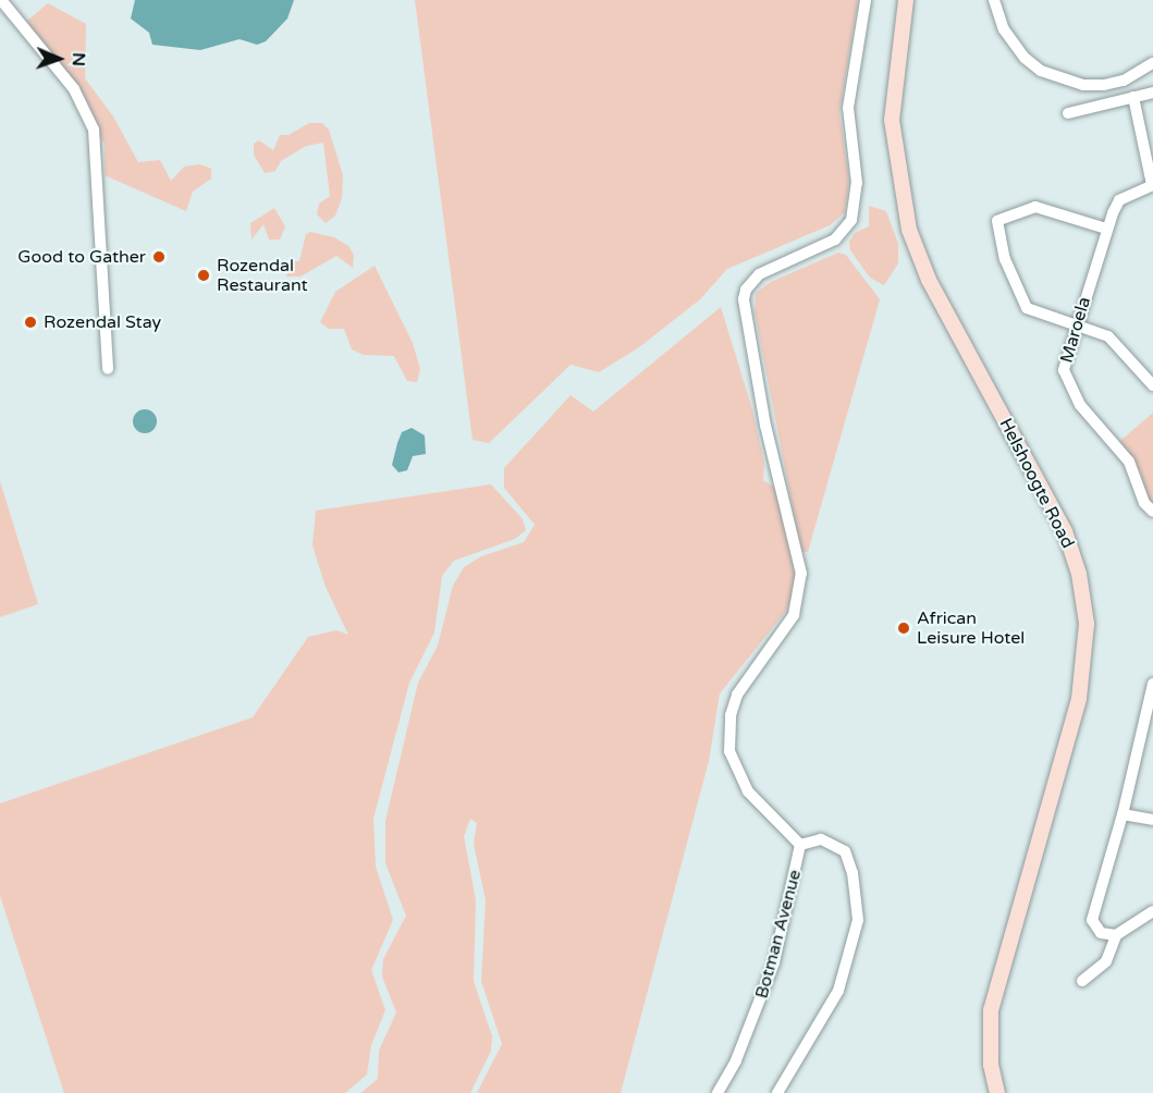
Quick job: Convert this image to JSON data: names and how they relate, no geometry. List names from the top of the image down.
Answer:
{
  "streets": {
    "main road": ["Helshoogte Road"],
    "street": ["Maroela", "Botman Avenue"]
  },
  "places": [
    "Good to Gather",
    "Rozendal Restaurant",
    "Rozendal Stay",
    "African Leisure Hotel"
  ],
  "north": "right"
}
